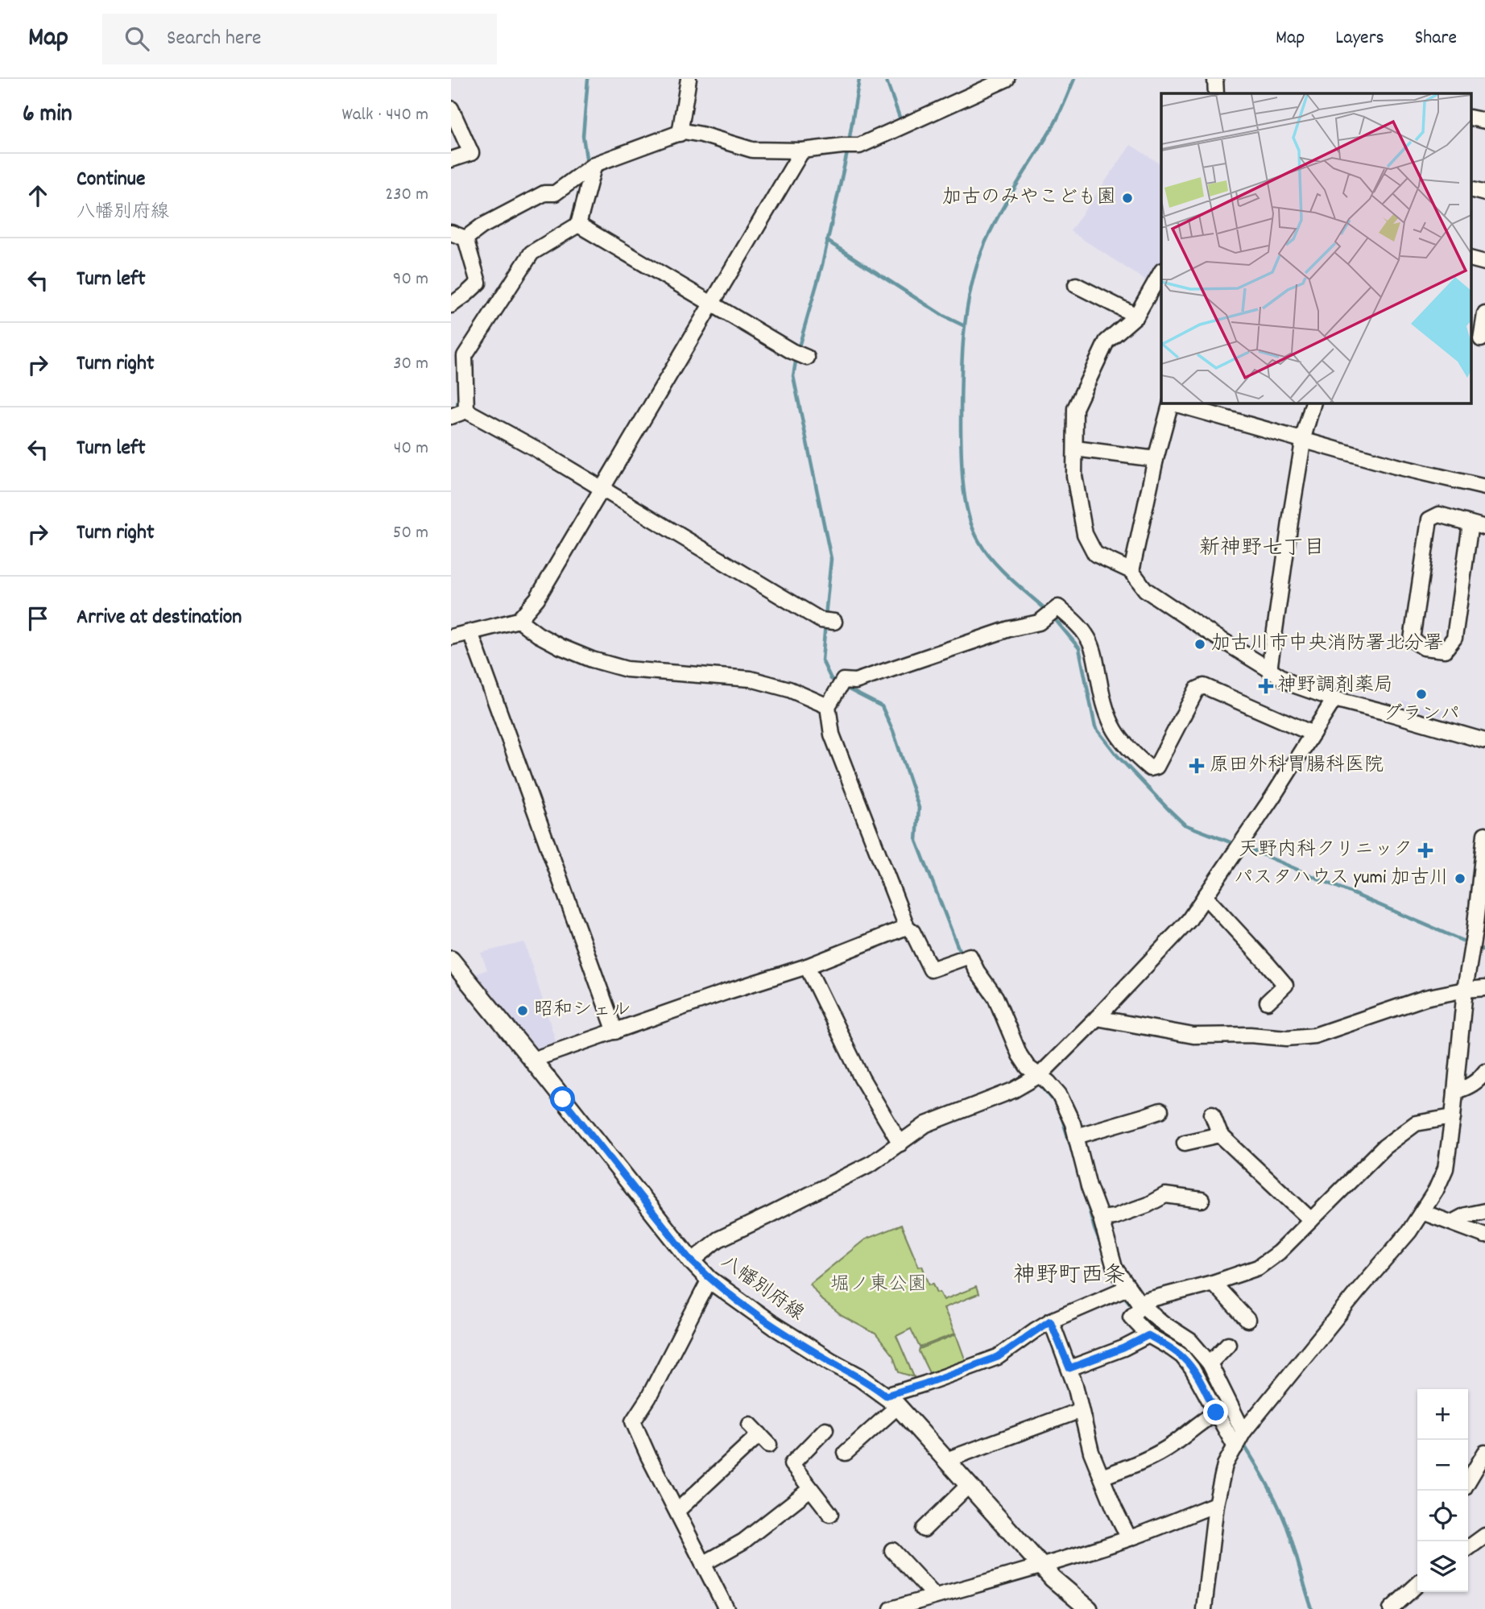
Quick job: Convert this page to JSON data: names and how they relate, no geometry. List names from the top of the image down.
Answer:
{
  "streets": {
    "main road": ["八幡別府線"]
  },
  "districts": ["新神野七丁目", "神野町西条"],
  "parks": ["堀ノ東公園"],
  "places": {
    "other": [
      "加古のみやこども園",
      "加古川市中央消防署北分署",
      "グランパ",
      "パスタハウス yumi 加古川",
      "昭和シェル"
    ],
    "health": ["神野調剤薬局", "原田外科胃腸科医院", "天野内科クリニック"]
  },
  "page": {
    "header": "Map",
    "search": "Search here",
    "nav": ["Map", "Layers", "Share"],
    "heading": ["6 min", "Walk · 440 m"],
    "list": [
      ["Continue", "八幡別府線", "230 m"],
      ["Turn left", "90 m"],
      ["Turn right", "30 m"],
      ["Turn left", "40 m"],
      ["Turn right", "50 m"],
      "Arrive at destination"
    ],
    "map_buttons": ["+", "−"]
  }
}
